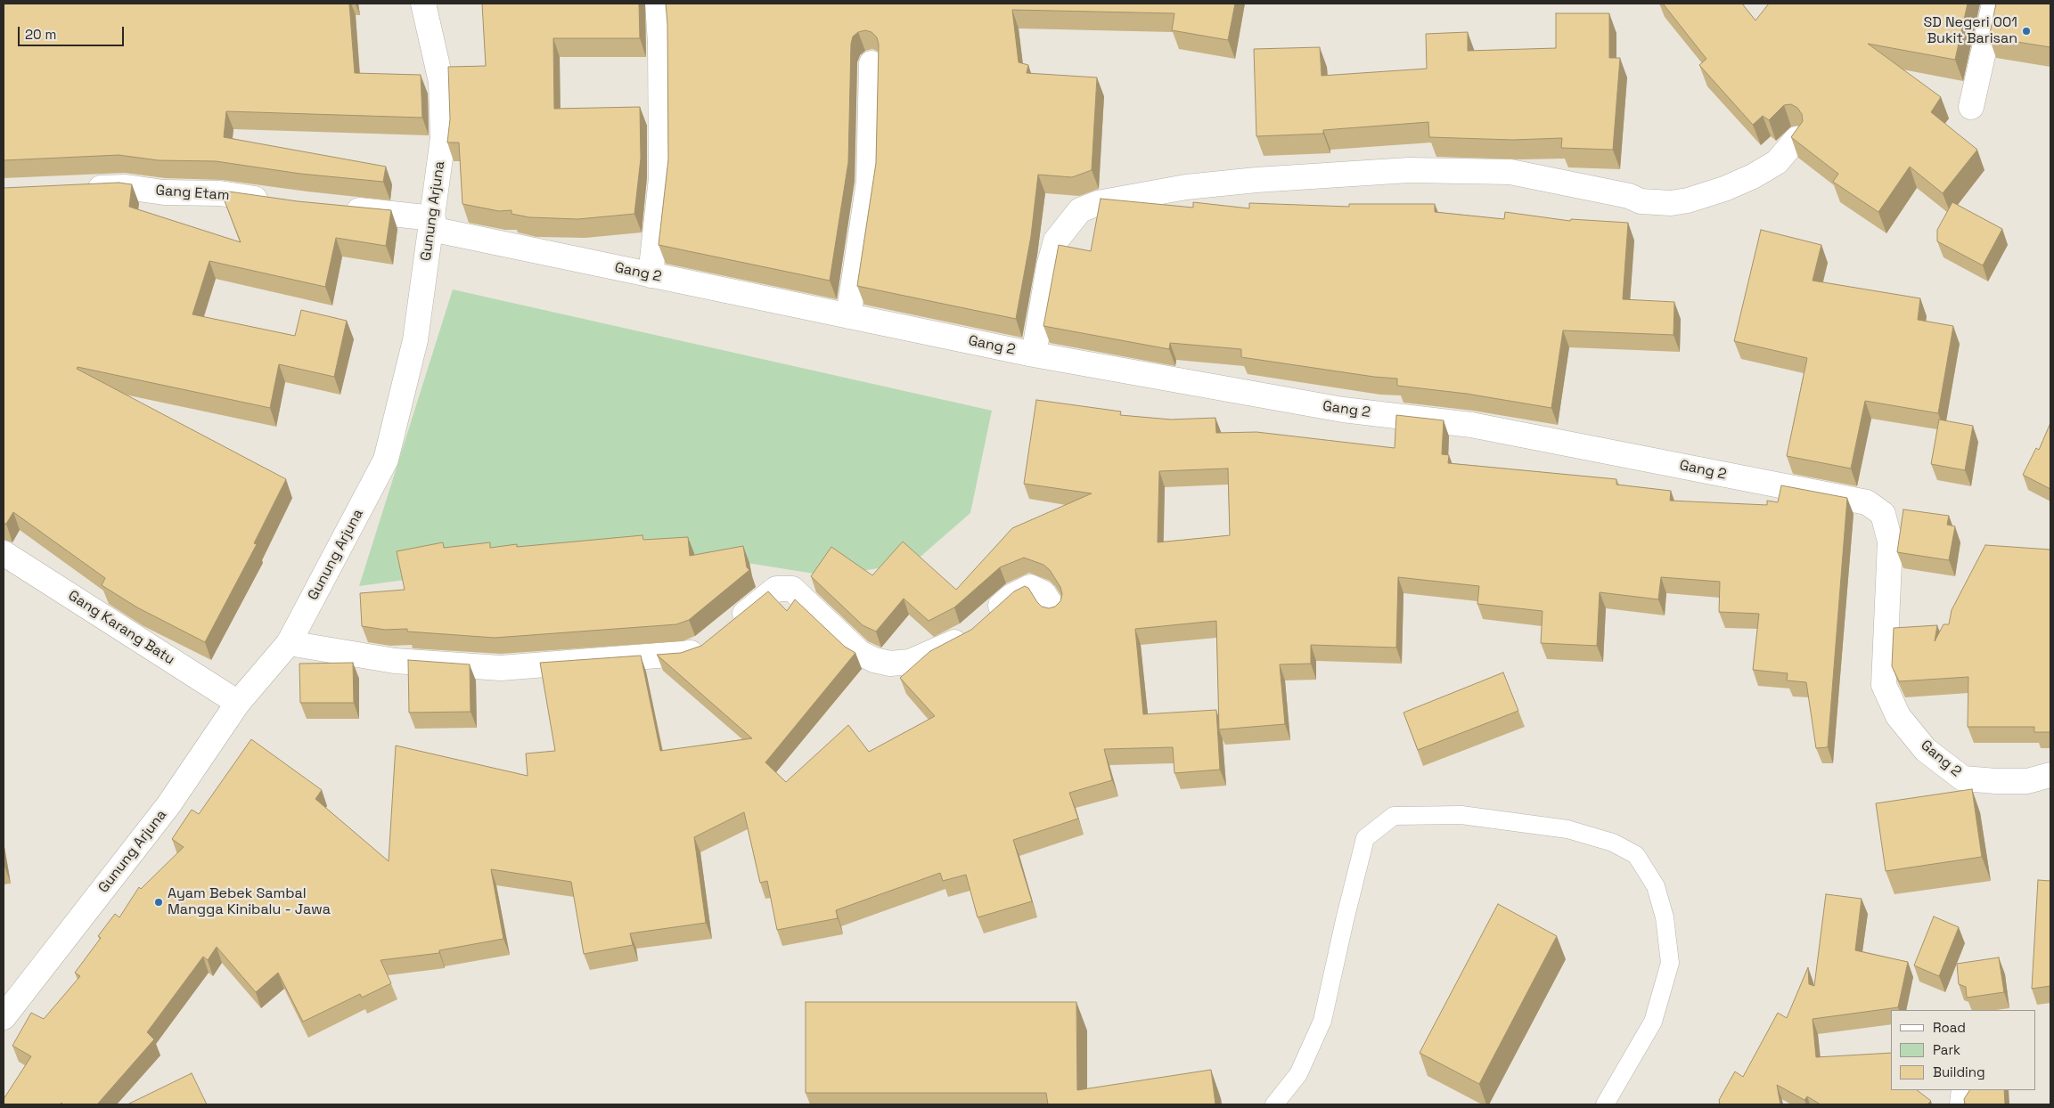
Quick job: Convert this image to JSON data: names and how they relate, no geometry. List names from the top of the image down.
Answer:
{
  "streets": {
    "street": [
      "Gang Etam",
      "Gunung Arjuna",
      "Gang 2",
      "Gang Karang Batu"
    ]
  },
  "crossings": [
    ["Gunung Arjuna", "Gang 2"],
    ["Gunung Arjuna", "Gang Karang Batu"]
  ],
  "places": ["SD Negeri 001 Bukit Barisan", "Ayam Bebek Sambal Mangga Kinibalu - Jawa"],
  "legend": ["Road", "Park", "Building"],
  "scale_bar": "20 m"
}
